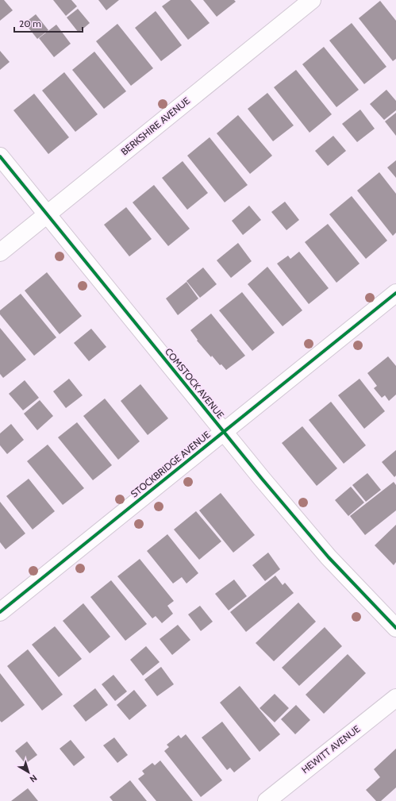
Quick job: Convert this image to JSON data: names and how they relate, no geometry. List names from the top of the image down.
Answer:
{
  "streets": {
    "street": [
      "BERKSHIRE AVENUE",
      "COMSTOCK AVENUE",
      "STOCKBRIDGE AVENUE",
      "HEWITT AVENUE"
    ]
  },
  "crossings": [
    ["BERKSHIRE AVENUE", "COMSTOCK AVENUE"],
    ["COMSTOCK AVENUE", "STOCKBRIDGE AVENUE"]
  ],
  "scale_bar": "20 m",
  "north": "bottom right"
}
